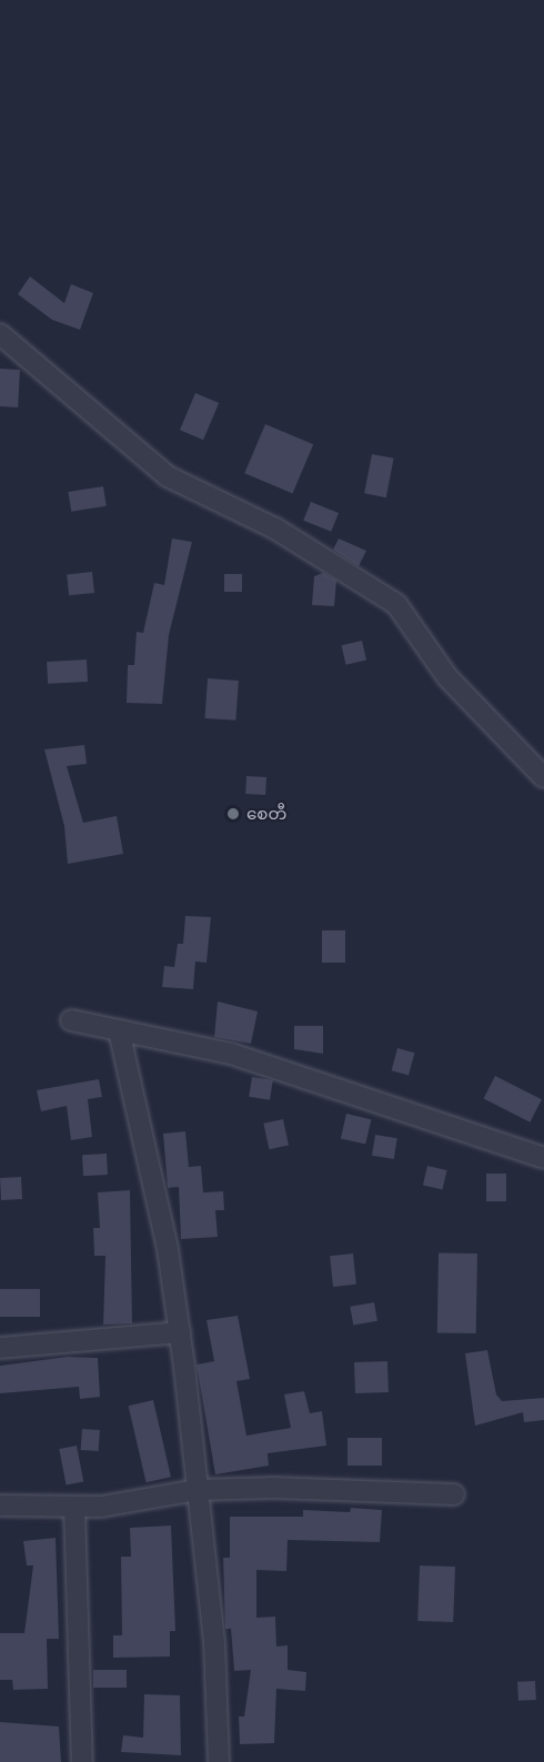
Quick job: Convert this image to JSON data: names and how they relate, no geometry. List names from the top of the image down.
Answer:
{
  "places": ["စေတီ"]
}
